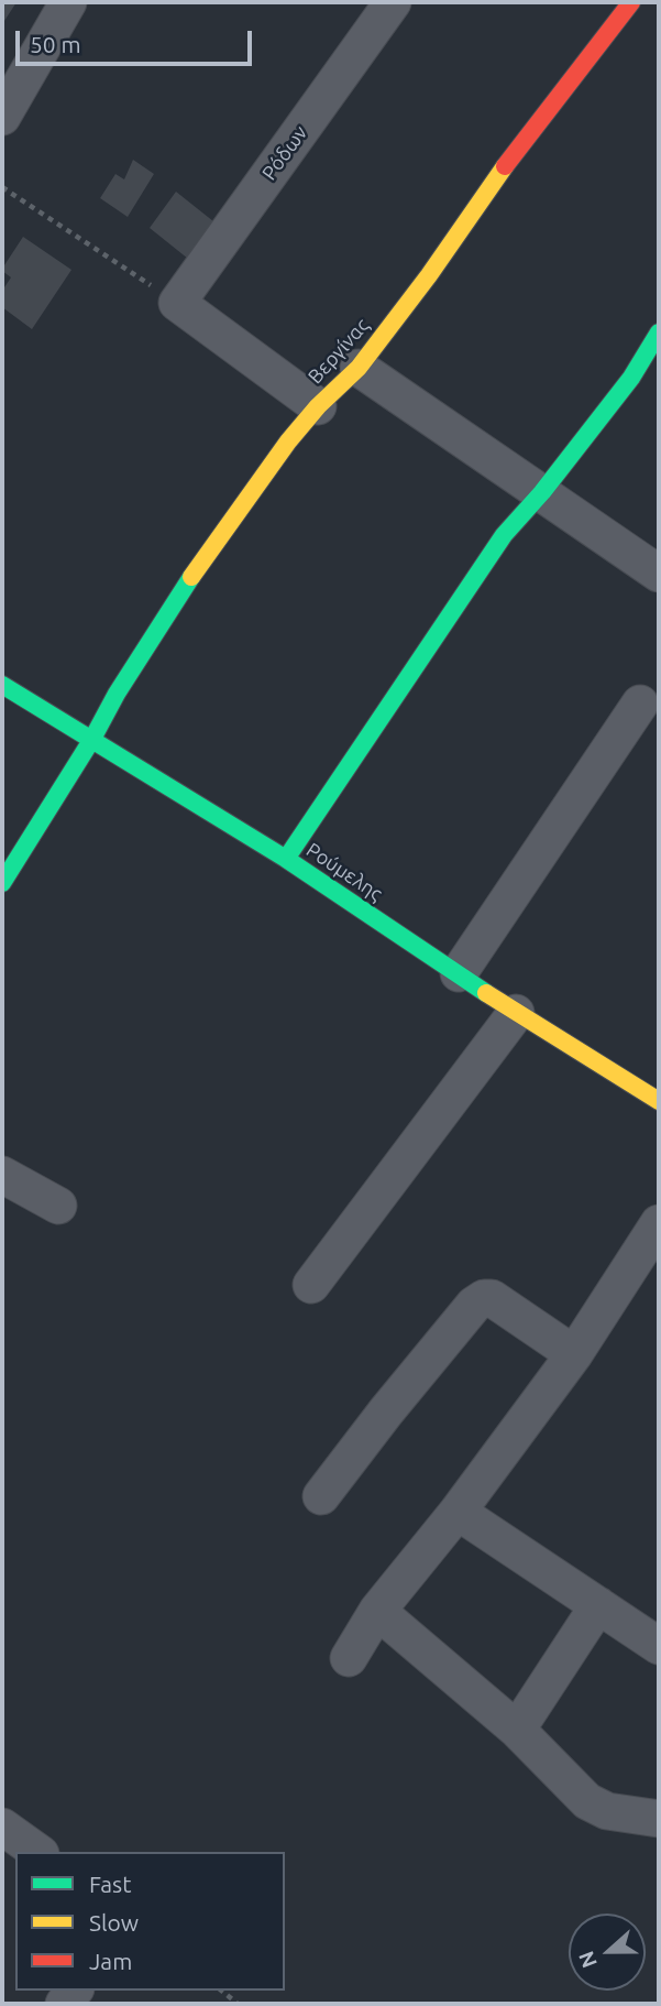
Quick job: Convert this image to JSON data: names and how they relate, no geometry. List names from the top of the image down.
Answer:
{
  "streets": {
    "street": ["Ρόδων", "Βεργίνας", "Ρούμελης"]
  },
  "crossings": [
    ["Βεργίνας", "Ρούμελης"]
  ],
  "legend": ["Fast", "Slow", "Jam"],
  "scale_bar": "50 m",
  "north": "left"
}
